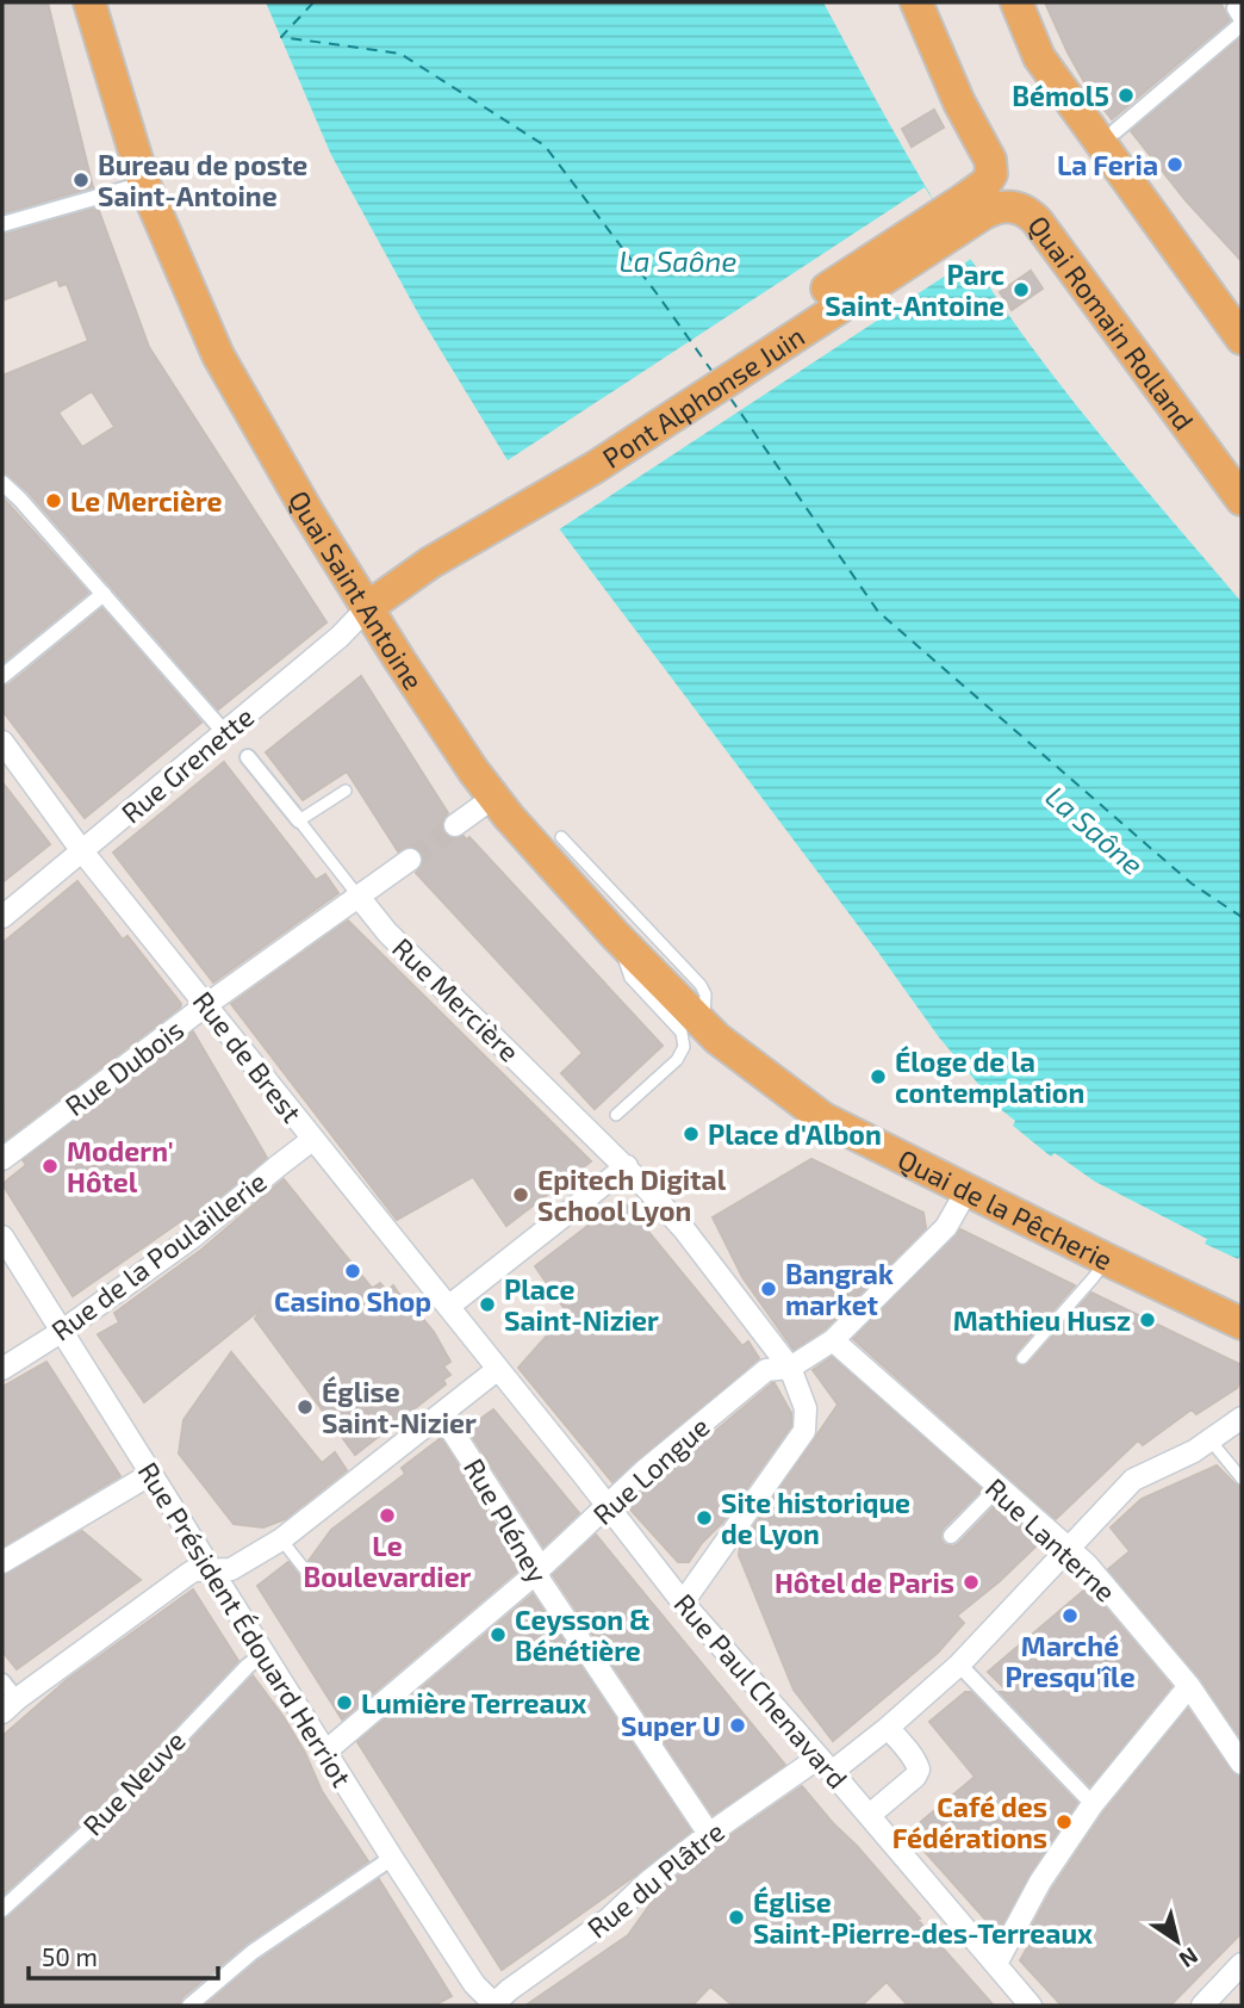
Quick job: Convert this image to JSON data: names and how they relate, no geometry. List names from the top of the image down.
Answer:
{
  "streets": {
    "main road": [
      "Quai Romain Rolland",
      "Pont Alphonse Juin",
      "Quai Saint Antoine",
      "Quai de la Pêcherie"
    ],
    "street": [
      "Rue Grenette",
      "Rue Mercière",
      "Rue de Brest",
      "Rue Dubois",
      "Rue de la Poulaillerie",
      "Rue Longue",
      "Rue Pléney",
      "Rue Lanterne",
      "Rue Président Édouard Herriot",
      "Rue Paul Chenavard",
      "Rue Neuve",
      "Rue du Plâtre"
    ]
  },
  "crossings": [
    ["Quai Romain Rolland", "Pont Alphonse Juin"],
    ["Pont Alphonse Juin", "Quai Saint Antoine"],
    ["Pont Alphonse Juin", "Rue Grenette"],
    ["Quai Saint Antoine", "Rue Grenette"],
    ["Quai Saint Antoine", "Quai de la Pêcherie"],
    ["Rue Grenette", "Rue de Brest"],
    ["Rue Mercière", "Rue Dubois"],
    ["Rue de Brest", "Rue Dubois"],
    ["Rue de Brest", "Rue de la Poulaillerie"],
    ["Rue de Brest", "Rue Paul Chenavard"],
    ["Quai de la Pêcherie", "Rue Longue"],
    ["Rue de la Poulaillerie", "Rue Président Édouard Herriot"],
    ["Rue Longue", "Rue Pléney"],
    ["Rue Longue", "Rue Lanterne"],
    ["Rue Longue", "Rue Président Édouard Herriot"],
    ["Rue Longue", "Rue Paul Chenavard"],
    ["Rue Pléney", "Rue du Plâtre"],
    ["Rue Lanterne", "Rue du Plâtre"],
    ["Rue Président Édouard Herriot", "Rue Neuve"],
    ["Rue Président Édouard Herriot", "Rue du Plâtre"],
    ["Rue Paul Chenavard", "Rue du Plâtre"]
  ],
  "water": ["La Saône"],
  "places": [
    "Bémol5",
    "La Feria",
    "Bureau de poste Saint-Antoine",
    "Parc Saint-Antoine",
    "Le Mercière",
    "Éloge de la contemplation",
    "Place d'Albon",
    "Modern' Hôtel",
    "Epitech Digital School Lyon",
    "Casino Shop",
    "Bangrak market",
    "Place Saint-Nizier",
    "Mathieu Husz",
    "Église Saint-Nizier",
    "Le Boulevardier",
    "Site historique de Lyon",
    "Hôtel de Paris",
    "Marché Presqu'île",
    "Ceysson & Bénétière",
    "Lumière Terreaux",
    "Super U",
    "Café des Fédérations",
    "Église Saint-Pierre-des-Terreaux"
  ],
  "scale_bar": "50 m",
  "north": "bottom right"
}
